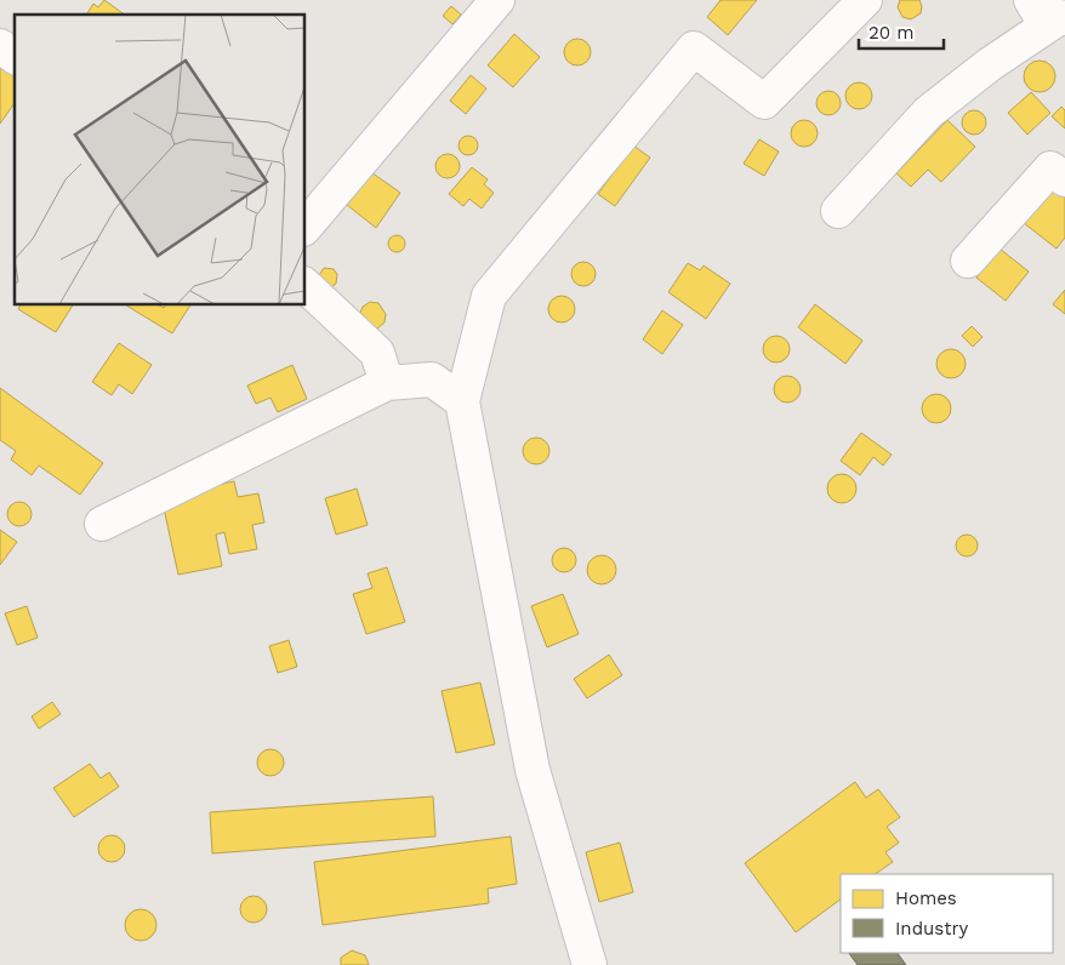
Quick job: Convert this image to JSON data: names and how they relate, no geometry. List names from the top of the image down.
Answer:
{
  "legend": ["Homes", "Industry"],
  "scale_bar": "20 m"
}
